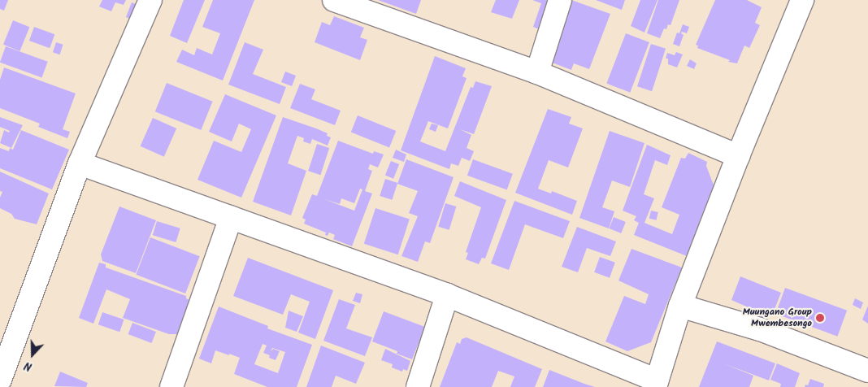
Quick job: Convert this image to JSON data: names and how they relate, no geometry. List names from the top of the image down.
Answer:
{
  "places": ["Muungano Group Mwembesongo"],
  "north": "bottom"
}
